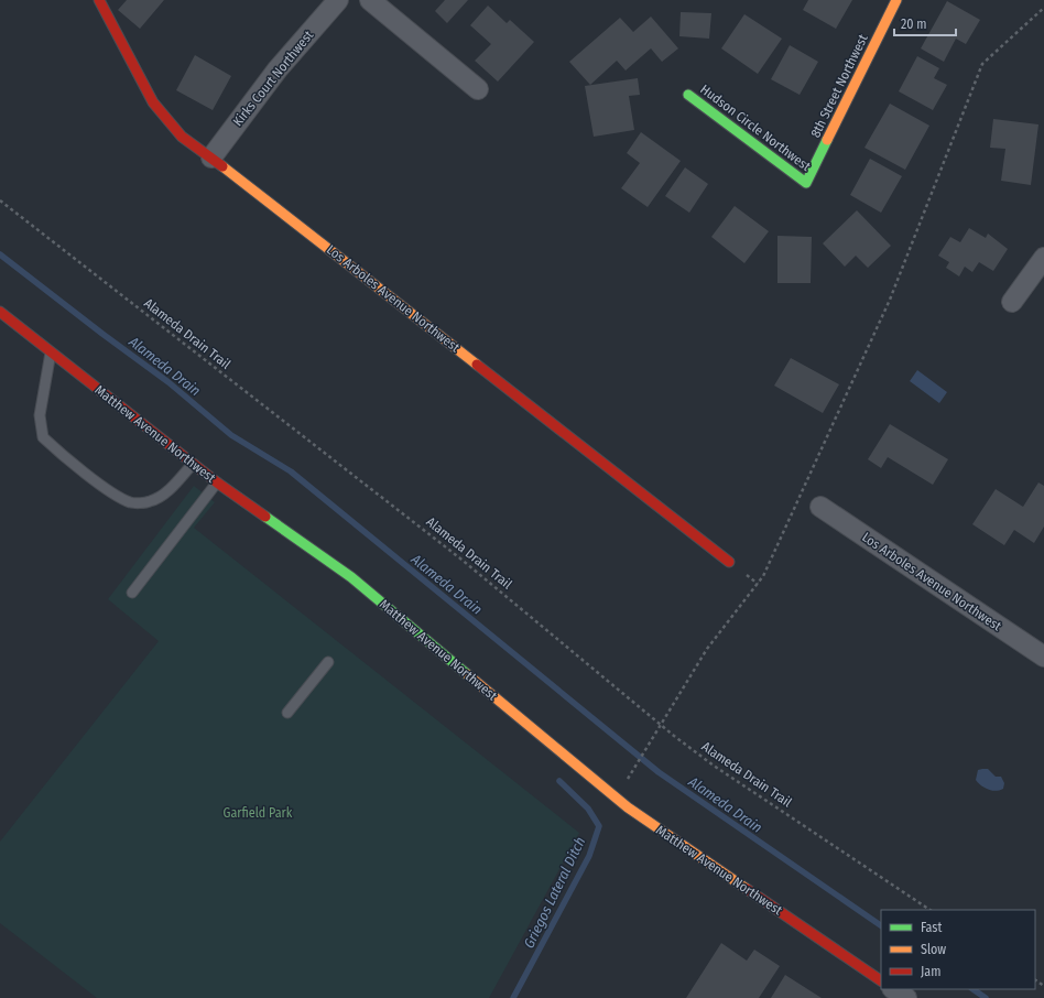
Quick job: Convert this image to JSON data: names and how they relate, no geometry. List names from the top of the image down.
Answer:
{
  "streets": {
    "street": [
      "Kirks Court Northwest",
      "8th Street Northwest",
      "Hudson Circle Northwest",
      "Los Arboles Avenue Northwest",
      "Matthew Avenue Northwest"
    ],
    "path": ["Alameda Drain Trail"]
  },
  "crossings": [
    ["Kirks Court Northwest", "Los Arboles Avenue Northwest"],
    ["8th Street Northwest", "Hudson Circle Northwest"]
  ],
  "water": ["Alameda Drain", "Griegos Lateral Ditch"],
  "parks": ["Garfield Park"],
  "legend": ["Fast", "Slow", "Jam"],
  "scale_bar": "20 m"
}
